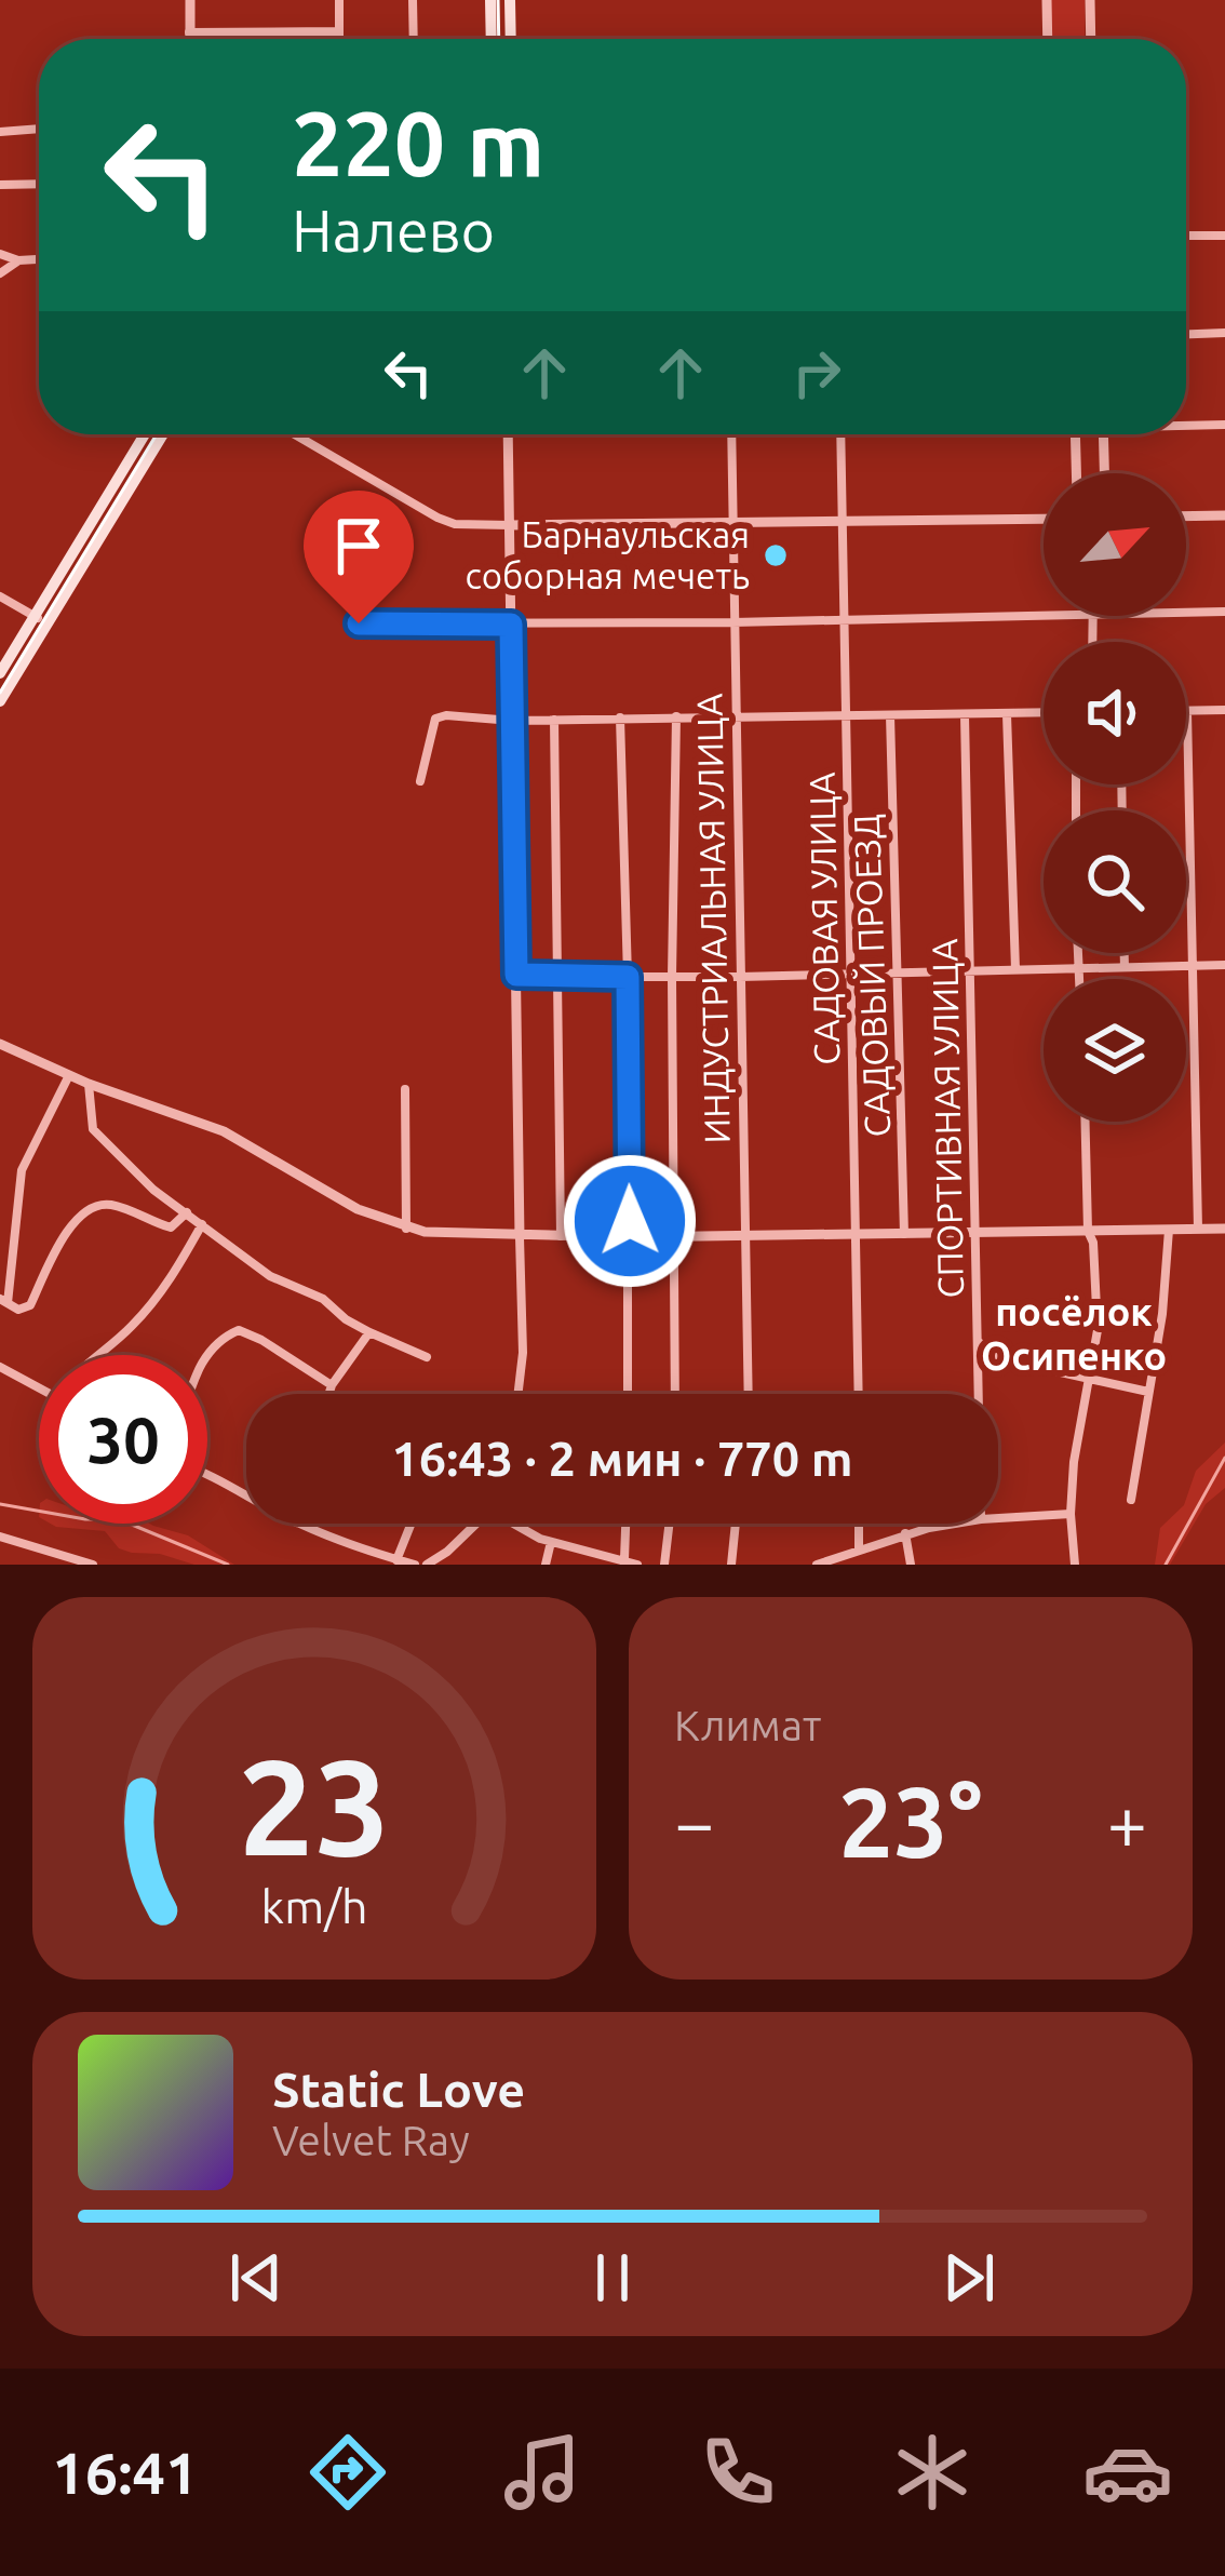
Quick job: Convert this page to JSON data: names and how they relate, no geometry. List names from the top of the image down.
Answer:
{
  "streets": {
    "street": [
      "ИНДУСТРИАЛЬНАЯ УЛИЦА",
      "САДОВАЯ УЛИЦА",
      "САДОВЫЙ ПРОЕЗД",
      "СПОРТИВНАЯ УЛИЦА"
    ]
  },
  "districts": ["посёлок Осипенко"],
  "places": ["Барнаульская соборная мечеть"],
  "north": "top right",
  "page": {
    "turn": ["220 m", "Налево"],
    "limit": "30",
    "trip": "16:43 · 2 мин · 770 m",
    "tile": "Климат",
    "heat": ["−", "23°", "+"],
    "song": ["Static Love", "Velvet Ray"],
    "tabs": "16:41",
    "gauge": ["23", "km/h"]
  }
}
